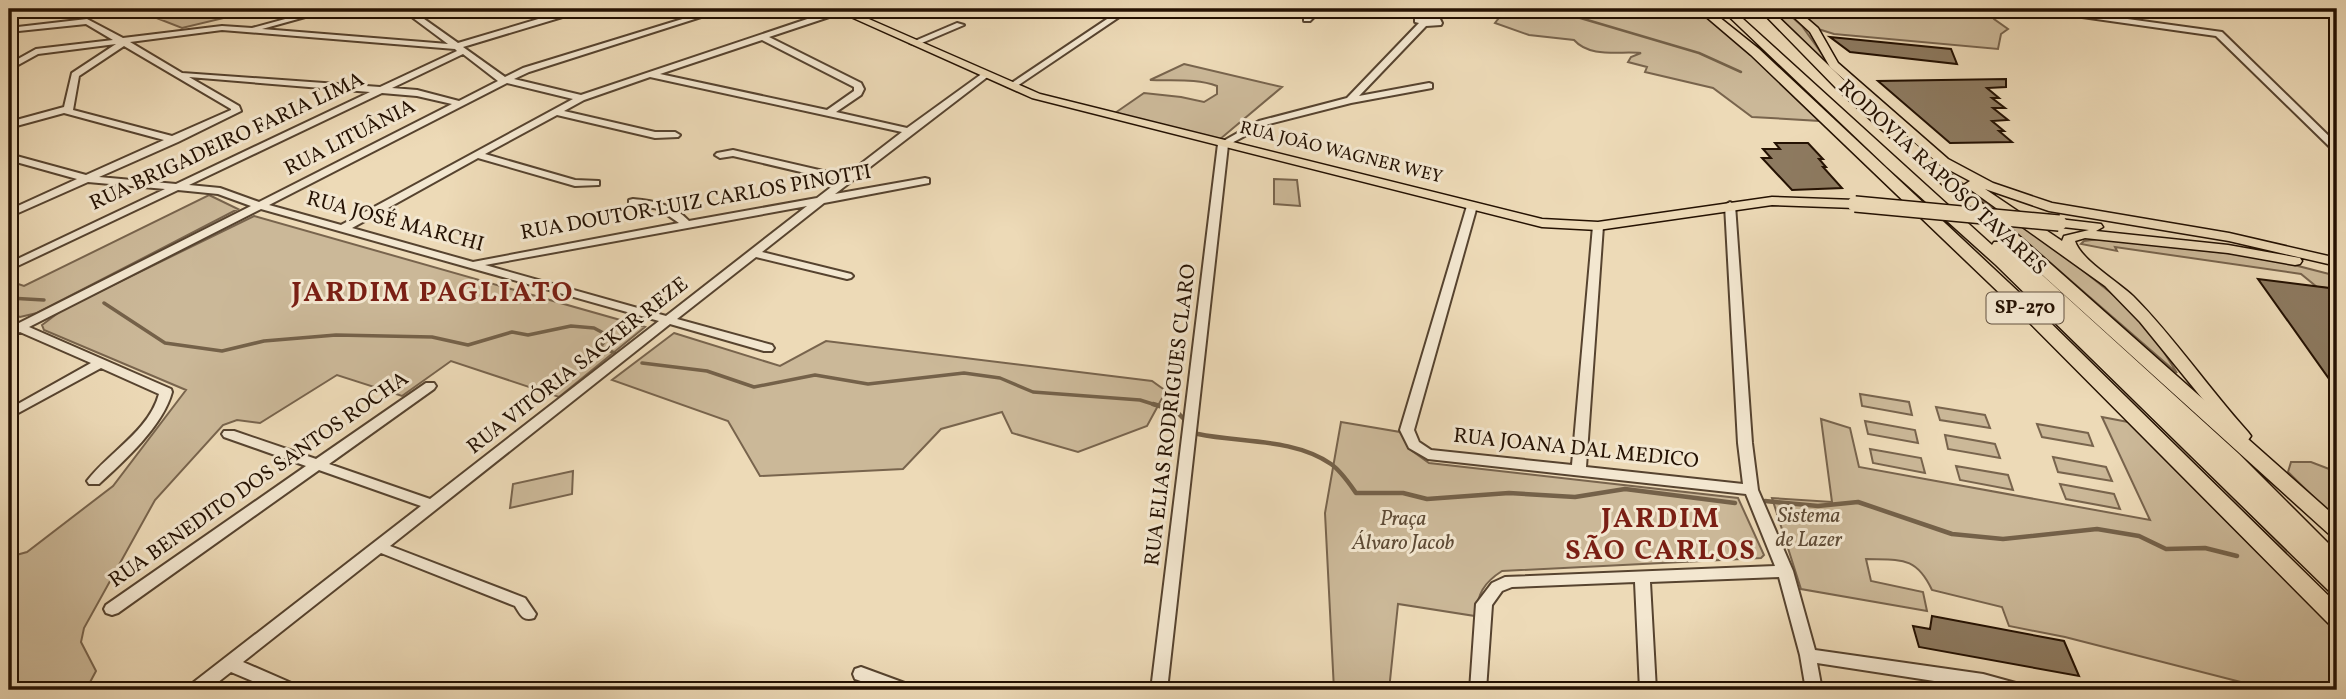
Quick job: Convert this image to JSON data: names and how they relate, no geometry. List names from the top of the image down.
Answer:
{
  "streets": {
    "highway": ["RODOVIA RAPOSO TAVARES", "SP-270"],
    "main road": ["RUA JOÃO WAGNER WEY"],
    "street": [
      "RUA LITUÂNIA",
      "RUA BRIGADEIRO FARIA LIMA",
      "RUA DOUTOR LUIZ CARLOS PINOTTI",
      "RUA JOSÉ MARCHI",
      "RUA VITÓRIA SACKER REZE",
      "RUA ELIAS RODRIGUES CLARO",
      "RUA JOANA DAL MEDICO",
      "RUA BENEDITO DOS SANTOS ROCHA"
    ]
  },
  "crossings": [
    ["RUA LITUÂNIA", "RUA JOSÉ MARCHI"],
    ["RUA BRIGADEIRO FARIA LIMA", "RUA JOSÉ MARCHI"],
    ["RUA JOÃO WAGNER WEY", "RUA VITÓRIA SACKER REZE"],
    ["RUA JOÃO WAGNER WEY", "RUA ELIAS RODRIGUES CLARO"],
    ["RUA JOÃO WAGNER WEY", "RUA JOANA DAL MEDICO"],
    ["RUA DOUTOR LUIZ CARLOS PINOTTI", "RUA JOSÉ MARCHI"],
    ["RUA DOUTOR LUIZ CARLOS PINOTTI", "RUA VITÓRIA SACKER REZE"],
    ["RUA JOSÉ MARCHI", "RUA VITÓRIA SACKER REZE"]
  ],
  "districts": ["JARDIM PAGLIATO", "JARDIM SÃO CARLOS"],
  "parks": ["Sistema de Lazer", "Praça Álvaro Jacob"]
}
